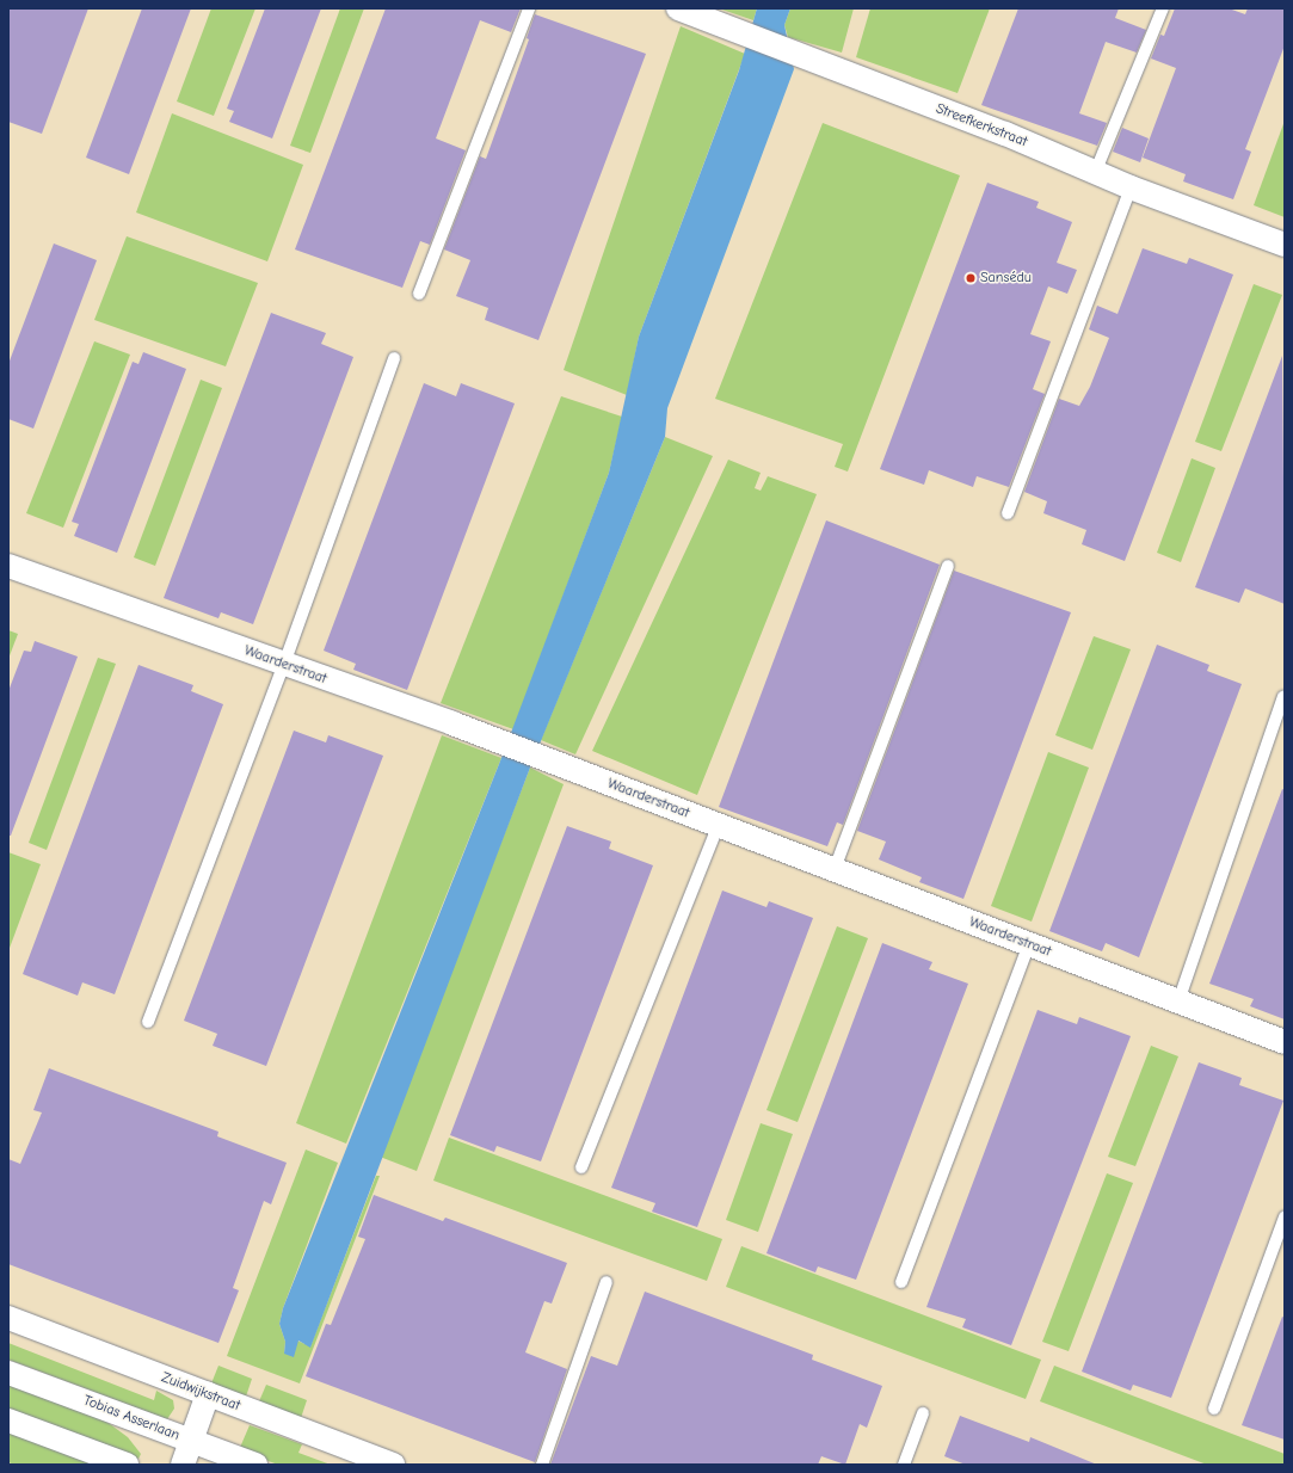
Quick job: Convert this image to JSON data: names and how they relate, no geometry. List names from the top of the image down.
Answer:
{
  "streets": {
    "street": [
      "Streefkerkstraat",
      "Waarderstraat",
      "Zuidwijkstraat",
      "Tobias Asserlaan"
    ]
  },
  "places": ["Sansédu"]
}
